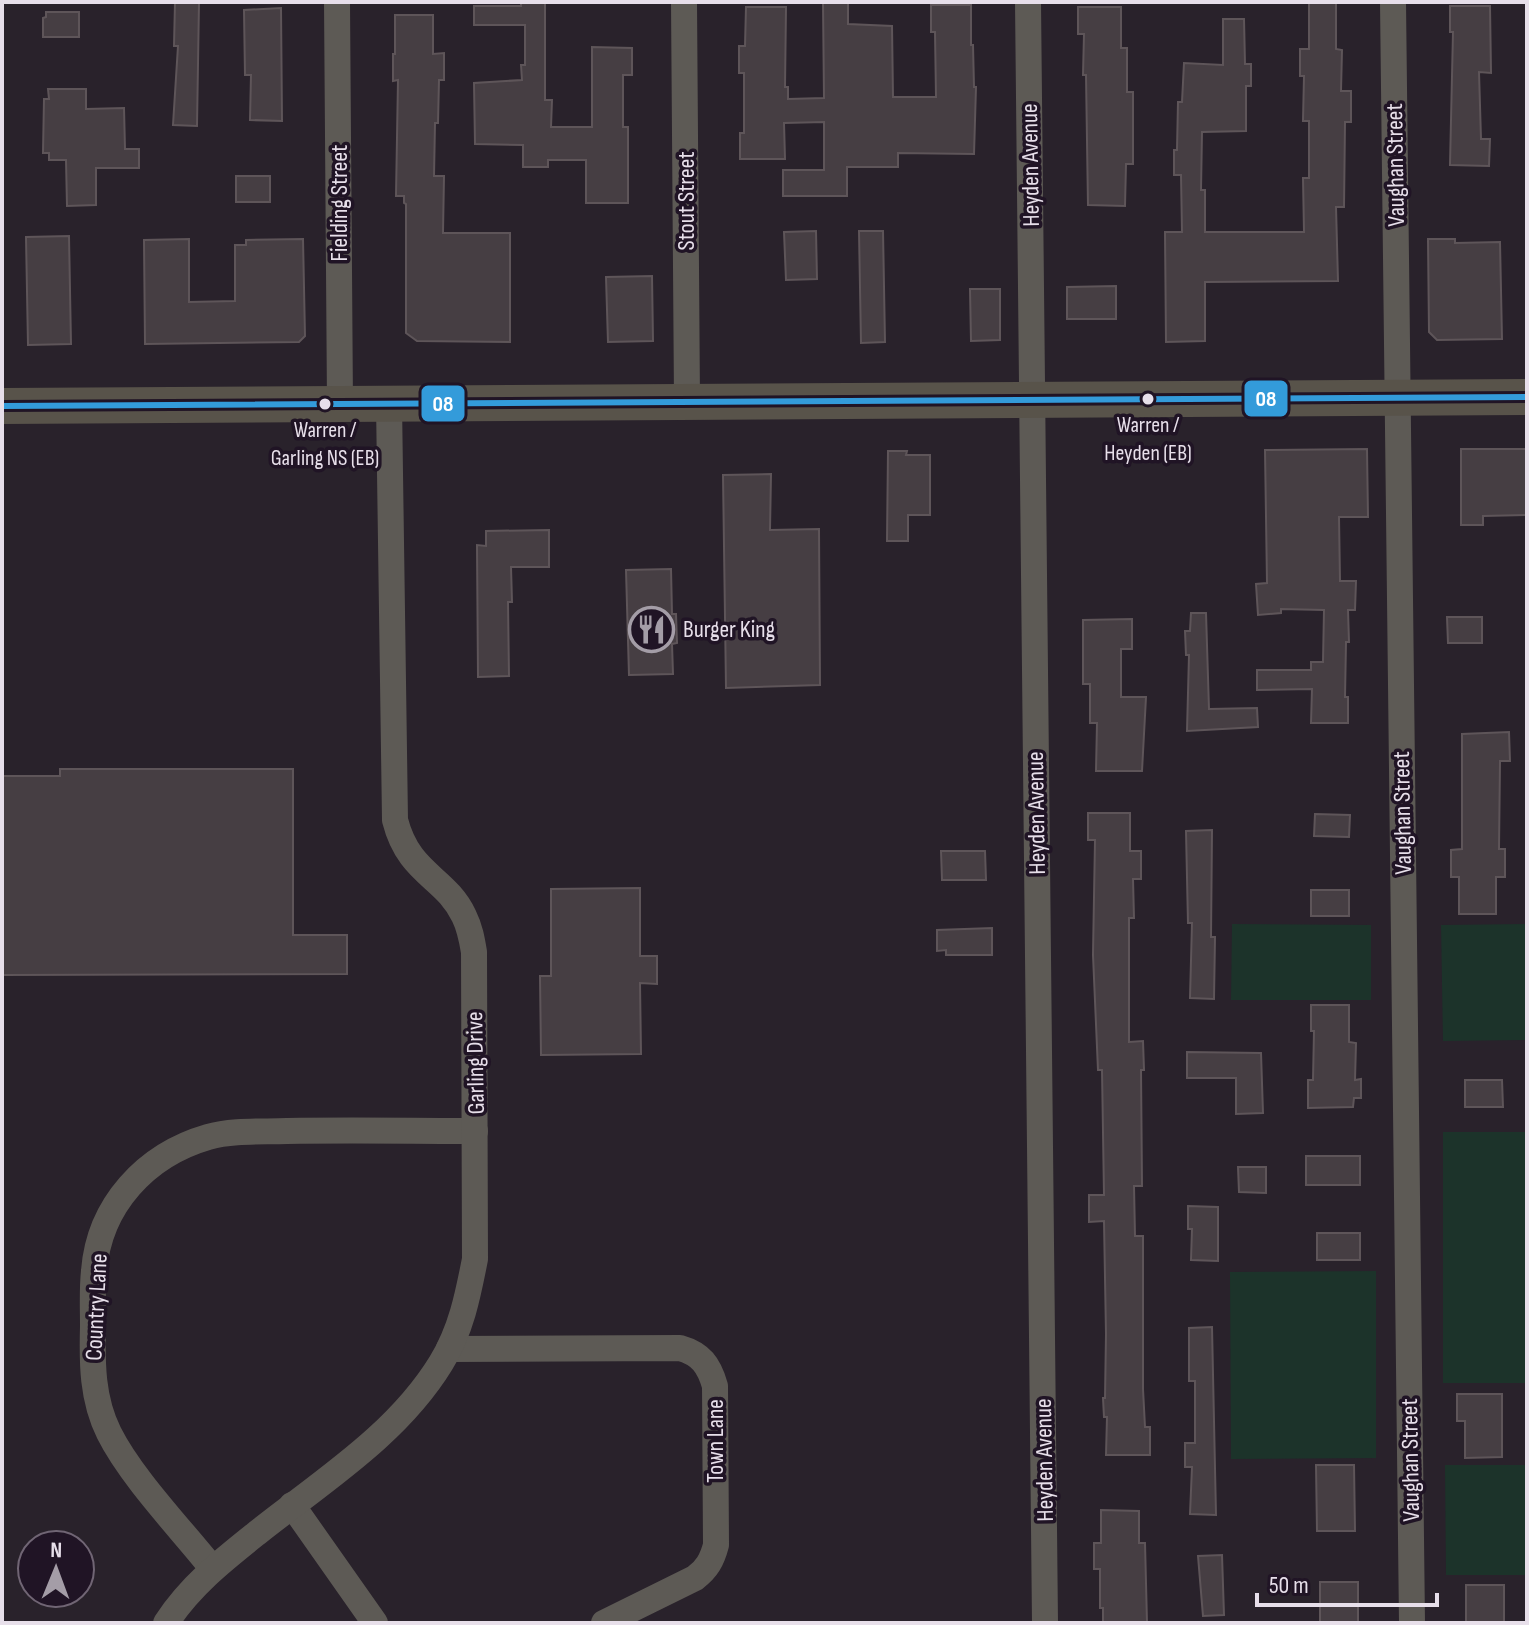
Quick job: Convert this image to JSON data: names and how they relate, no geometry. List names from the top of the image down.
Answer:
{
  "streets": {
    "street": [
      "Heyden Avenue",
      "Vaughan Street",
      "Stout Street",
      "Fielding Street",
      "Garling Drive",
      "Country Lane",
      "Town Lane"
    ]
  },
  "crossings": [
    ["Garling Drive", "Country Lane"],
    ["Garling Drive", "Town Lane"]
  ],
  "places": {
    "other": ["Warren / Heyden (EB)", "Warren / Garling NS (EB)"],
    "restaurant": ["Burger King"]
  },
  "lines": ["transit line 08"],
  "scale_bar": "50 m",
  "north": "top"
}
